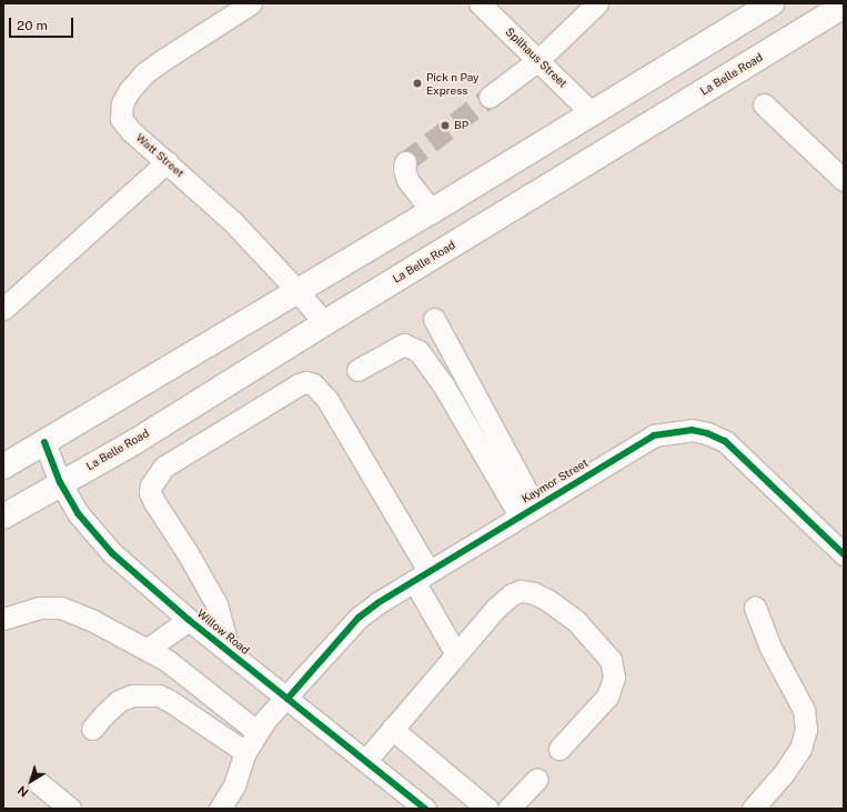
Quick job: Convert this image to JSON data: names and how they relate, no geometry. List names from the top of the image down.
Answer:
{
  "streets": {
    "main road": ["La Belle Road"],
    "street": [
      "Spilhaus Street",
      "Watt Street",
      "Kaymor Street",
      "Willow Road"
    ]
  },
  "crossings": [
    ["La Belle Road", "Watt Street"],
    ["La Belle Road", "Willow Road"],
    ["Kaymor Street", "Willow Road"]
  ],
  "places": ["Pick n Pay Express", "BP"],
  "scale_bar": "20 m",
  "north": "bottom left"
}
